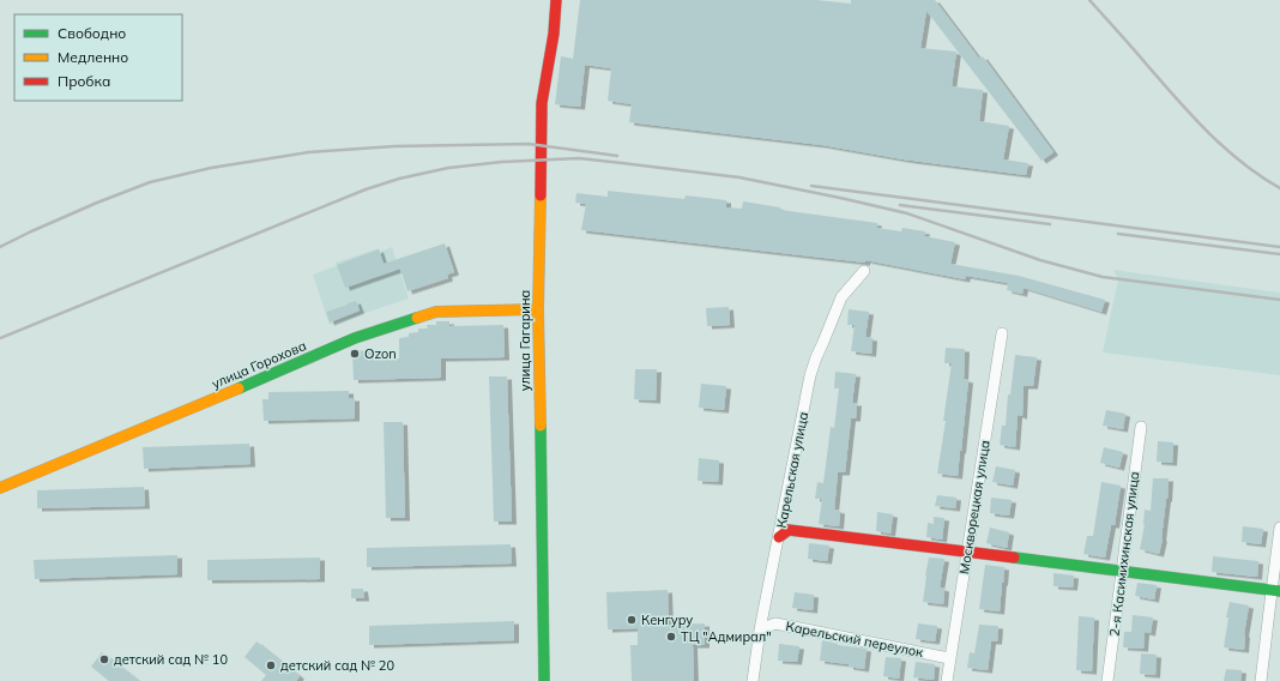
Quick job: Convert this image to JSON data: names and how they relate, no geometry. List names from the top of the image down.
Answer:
{
  "streets": {
    "street": [
      "улица Гагарина",
      "улица Горохова",
      "Карельская улица",
      "Москворецкая улица",
      "2-я Касимихинская улица",
      "Карельский переулок"
    ]
  },
  "crossings": [
    ["улица Гагарина", "улица Горохова"],
    ["Карельская улица", "Карельский переулок"],
    ["Москворецкая улица", "Карельский переулок"]
  ],
  "places": [
    "Ozon",
    "Кенгуру",
    "ТЦ \"Адмирал\"",
    "детский сад № 10",
    "детский сад № 20"
  ],
  "legend": ["Свободно", "Медленно", "Пробка"]
}
